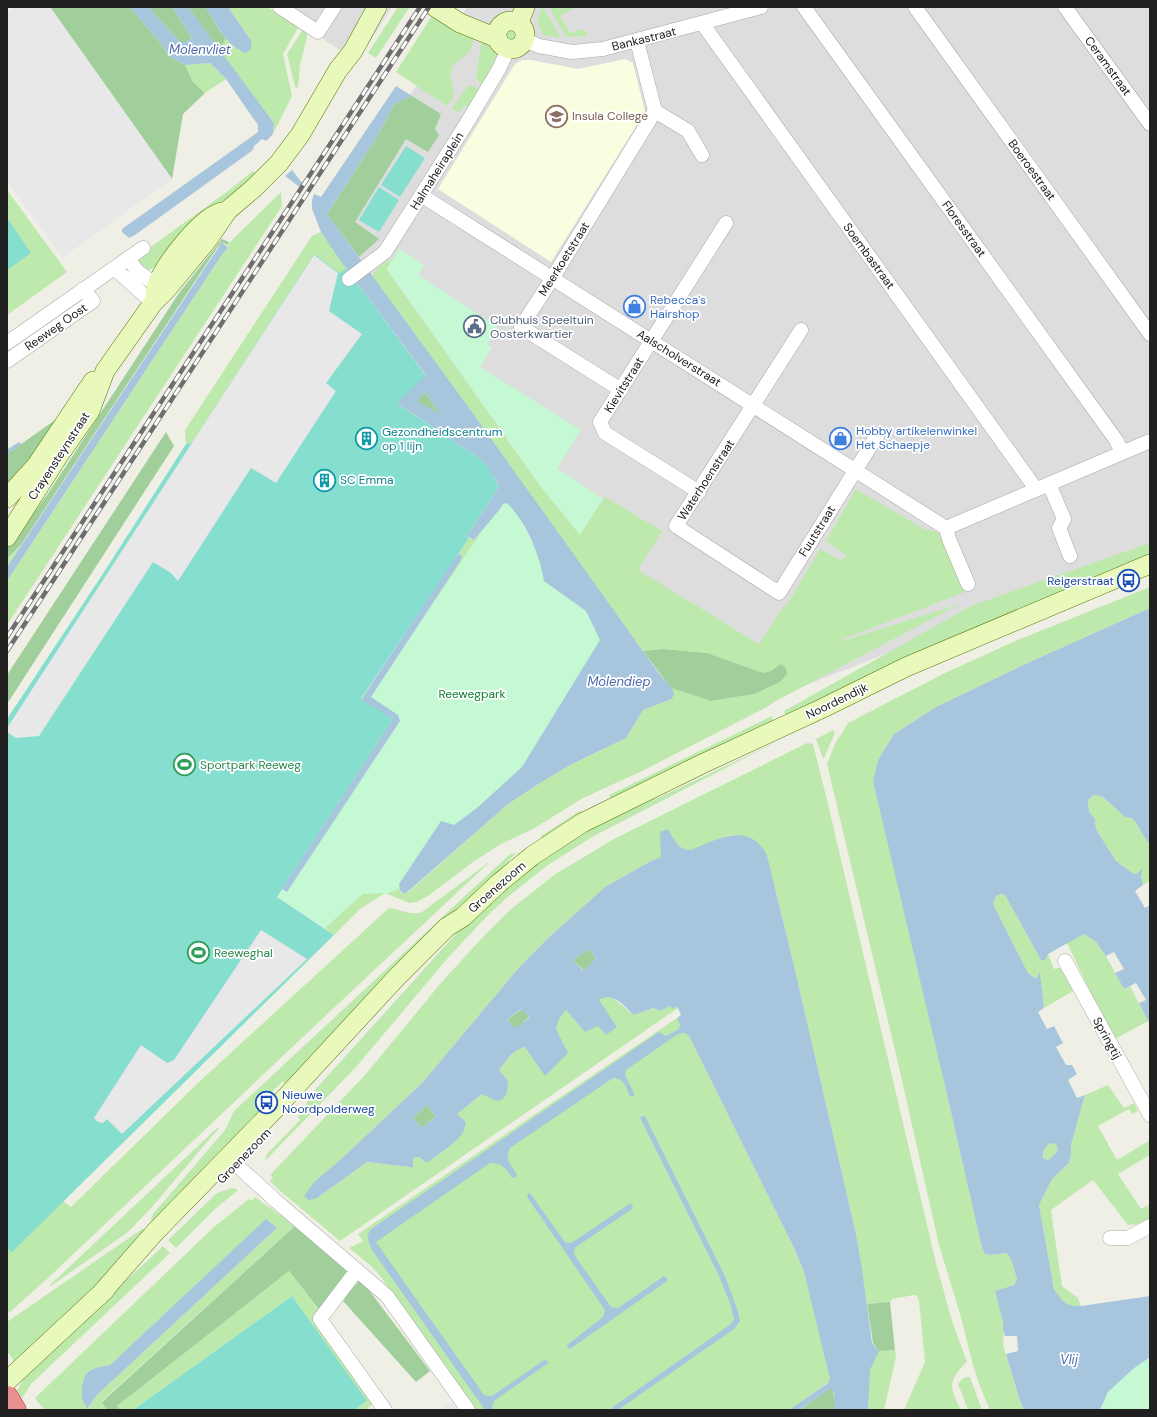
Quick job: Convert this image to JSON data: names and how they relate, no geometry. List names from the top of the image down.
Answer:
{
  "streets": {
    "street": [
      "Bankastraat",
      "Ceramstraat",
      "Boeroestraat",
      "Halmaheiraplein",
      "Floresstraat",
      "Soembastraat",
      "Meerkoetstraat",
      "Reeweg Oost",
      "Aalscholverstraat",
      "Kievitstraat",
      "Crayensteynstraat",
      "Waterhoenstraat",
      "Fuutstraat",
      "Noordendijk",
      "Groenezoom",
      "Springtij"
    ]
  },
  "crossings": [
    ["Bankastraat", "Soembastraat"],
    ["Halmaheiraplein", "Aalscholverstraat"],
    ["Meerkoetstraat", "Aalscholverstraat"],
    ["Meerkoetstraat", "Kievitstraat"],
    ["Aalscholverstraat", "Kievitstraat"],
    ["Aalscholverstraat", "Waterhoenstraat"],
    ["Aalscholverstraat", "Fuutstraat"],
    ["Kievitstraat", "Waterhoenstraat"],
    ["Waterhoenstraat", "Fuutstraat"],
    ["Noordendijk", "Groenezoom"]
  ],
  "water": ["Molenvliet", "Molendiep", "Vlij"],
  "parks": ["Reewegpark"],
  "places": {
    "school or university": ["Insula College"],
    "shop": ["Rebecca's Hairshop", "Hobby artikelenwinkel Het Schaepje"],
    "public building": ["Clubhuis Speeltuin Oosterkwartier"],
    "building": ["Gezondheidscentrum op 1 lijn", "SC Emma"],
    "bus stop": ["Reigerstraat", "Nieuwe Noordpolderweg"],
    "sports": ["Sportpark Reeweg", "Reeweghal"]
  }
}
